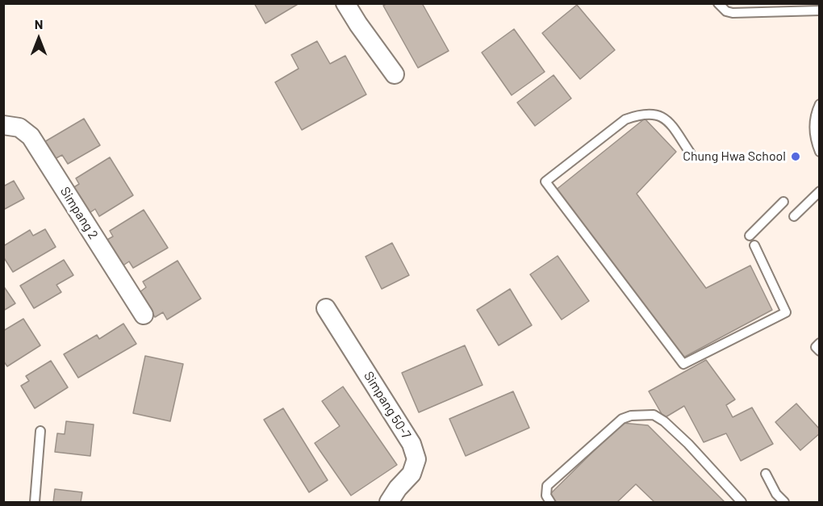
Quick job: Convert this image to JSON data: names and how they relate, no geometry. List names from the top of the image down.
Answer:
{
  "streets": {
    "street": ["Simpang 2", "Simpang 50-7"]
  },
  "places": ["Chung Hwa School"],
  "north": "top"
}
